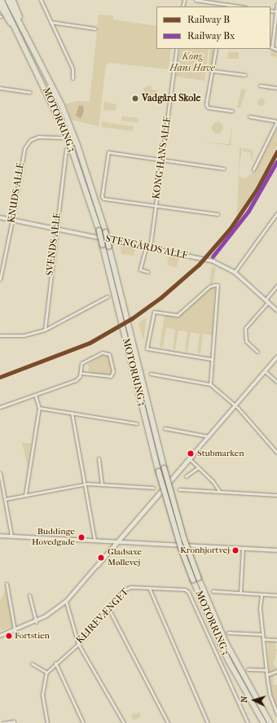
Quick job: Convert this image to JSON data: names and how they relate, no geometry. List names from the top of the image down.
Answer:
{
  "streets": {
    "highway": ["MOTORRING 3"],
    "street": [
      "KONG HANS ALLE",
      "KNUDS ALLE",
      "SVENDS ALLE",
      "STENGÅRDS ALLE",
      "KLIREVÆNGET"
    ]
  },
  "crossings": [
    ["KONG HANS ALLE", "STENGÅRDS ALLE"],
    ["KNUDS ALLE", "STENGÅRDS ALLE"],
    ["SVENDS ALLE", "STENGÅRDS ALLE"]
  ],
  "parks": ["Kong Hans Have"],
  "places": [
    "Vadgård Skole",
    "Stubmarken",
    "Buddinge Hovedgade",
    "Kronhjortvej",
    "Gladsaxe Møllevej",
    "Fortstien"
  ],
  "lines": ["rail line B", "rail line Bx"],
  "legend": ["Railway B", "Railway Bx"],
  "north": "left"
}
